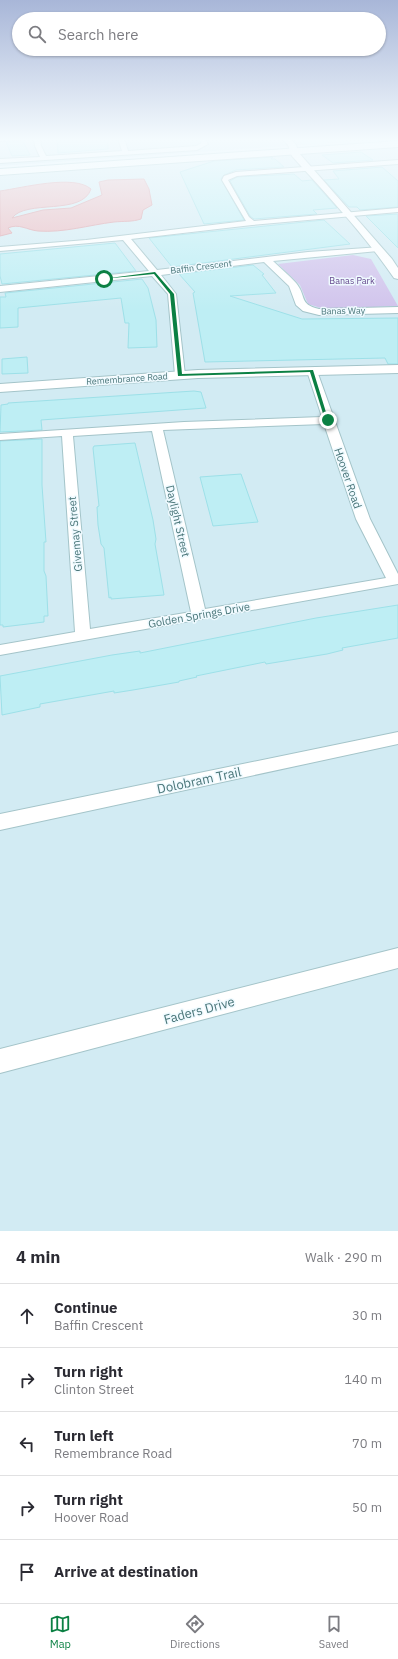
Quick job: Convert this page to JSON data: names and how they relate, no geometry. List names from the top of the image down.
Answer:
{
  "streets": {
    "street": [
      "Baffin Crescent",
      "Banas Way",
      "Remembrance Road",
      "Hoover Road",
      "Daylight Street",
      "Givemay Street",
      "Golden Springs Drive",
      "Dolobram Trail",
      "Faders Drive"
    ]
  },
  "crossings": [
    ["Baffin Crescent", "Banas Way"],
    ["Remembrance Road", "Hoover Road"],
    ["Hoover Road", "Golden Springs Drive"],
    ["Daylight Street", "Golden Springs Drive"],
    ["Givemay Street", "Golden Springs Drive"]
  ],
  "parks": ["Banas Park"],
  "page": {
    "search": "Search here",
    "heading": ["4 min", "Walk · 290 m"],
    "list": [
      ["Continue", "Baffin Crescent", "30 m"],
      ["Turn right", "Clinton Street", "140 m"],
      ["Turn left", "Remembrance Road", "70 m"],
      ["Turn right", "Hoover Road", "50 m"],
      "Arrive at destination"
    ],
    "nav": ["Map", "Directions", "Saved"]
  }
}
